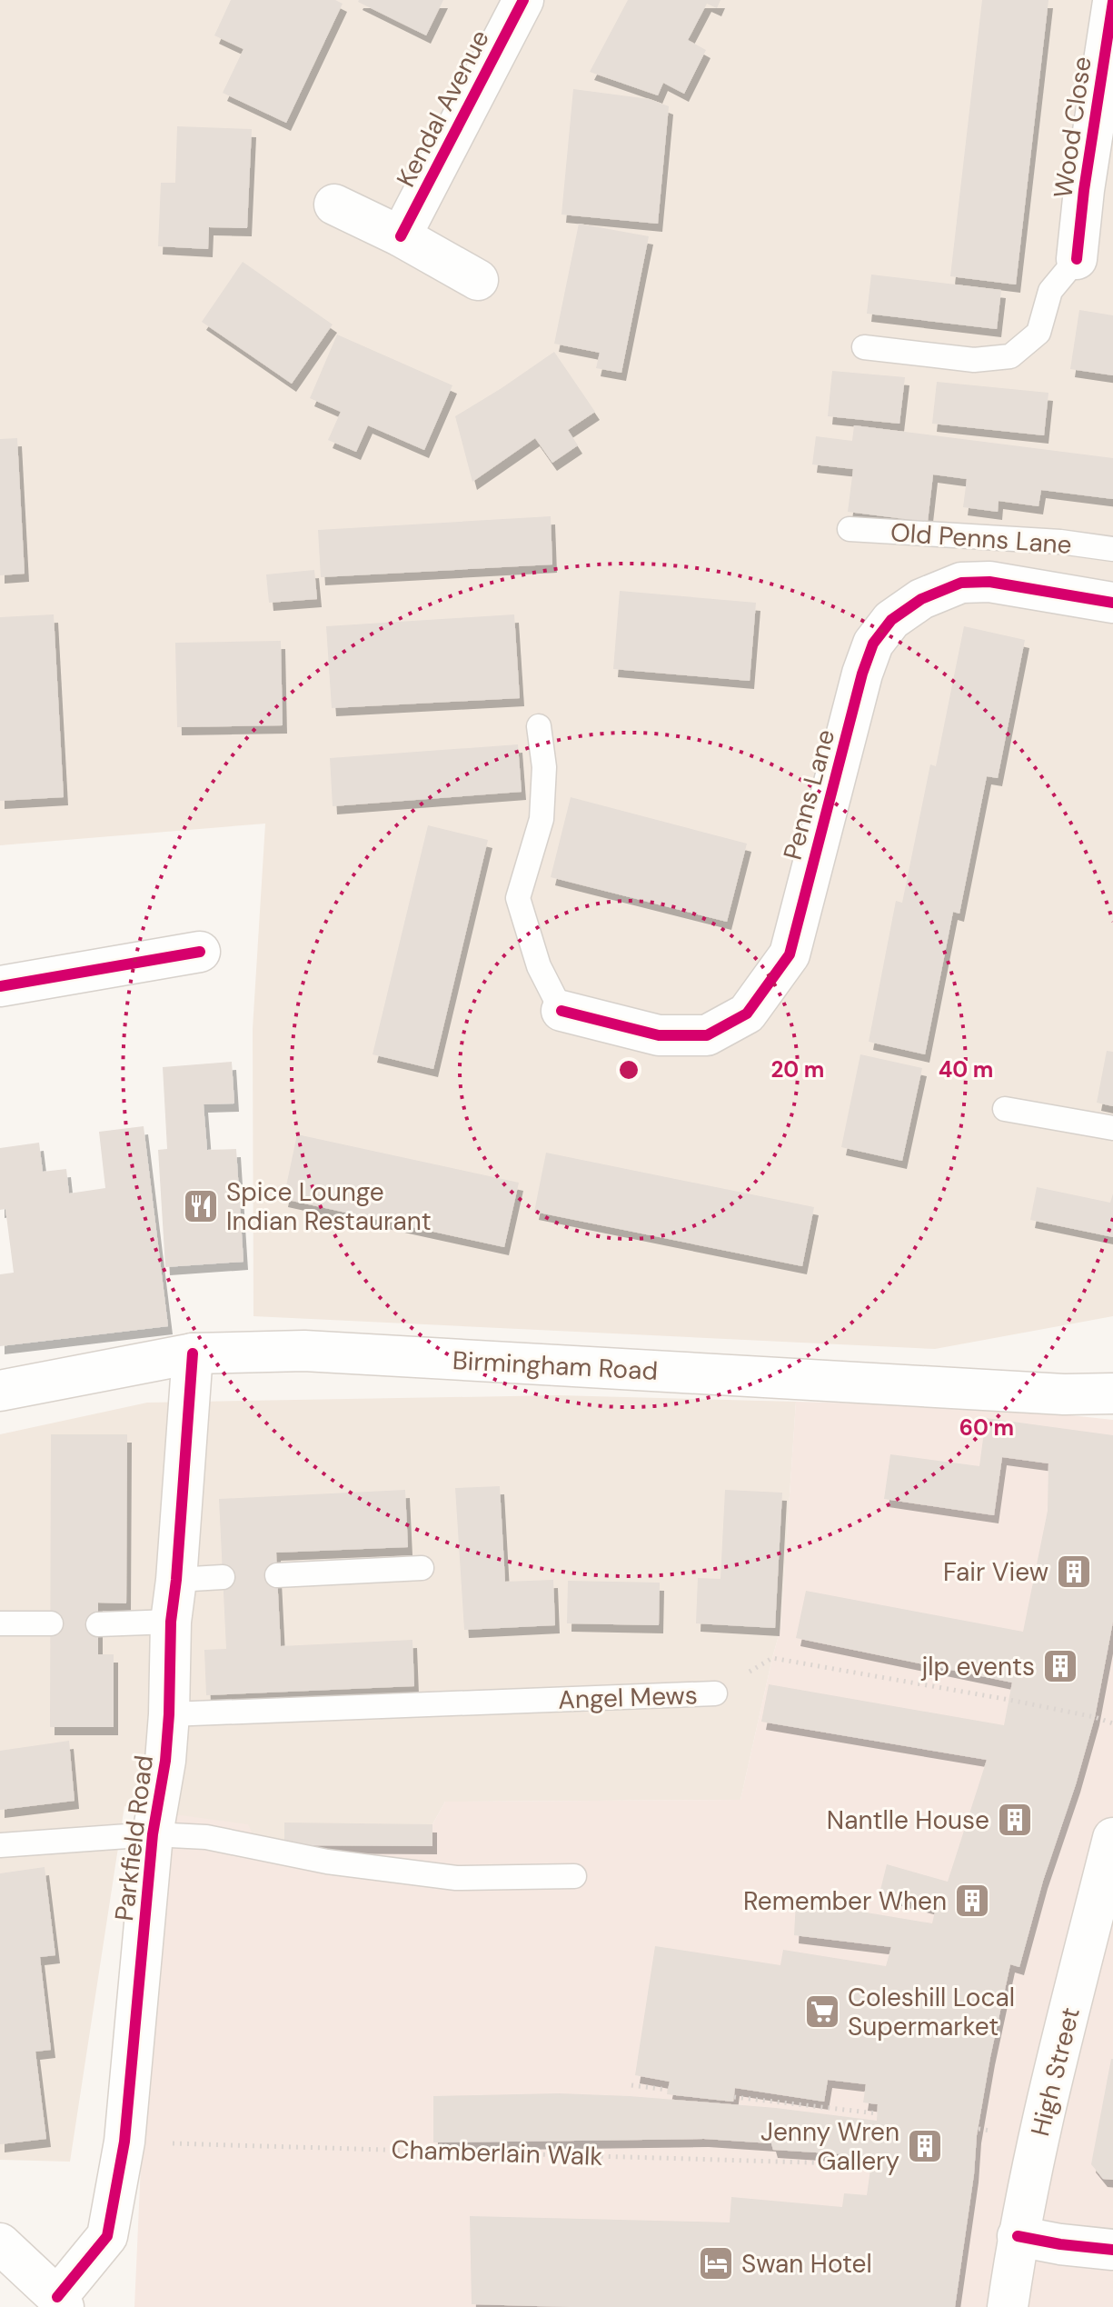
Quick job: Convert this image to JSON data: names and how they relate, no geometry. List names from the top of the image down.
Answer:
{
  "streets": {
    "street": [
      "Kendal Avenue",
      "Wood Close",
      "Penns Lane",
      "Birmingham Road",
      "Parkfield Road",
      "High Street"
    ],
    "lane": ["Old Penns Lane", "Angel Mews"],
    "path": ["Chamberlain Walk"]
  },
  "crossings": [
    ["Birmingham Road", "Parkfield Road"],
    ["Angel Mews", "Parkfield Road"],
    ["Parkfield Road", "Chamberlain Walk"]
  ],
  "places": {
    "restaurant": ["Spice Lounge Indian Restaurant"],
    "building": [
      "Fair View",
      "jlp events",
      "Nantlle House",
      "Remember When",
      "Jenny Wren Gallery"
    ],
    "supermarket": ["Coleshill Local Supermarket"],
    "hotel": ["Swan Hotel"]
  },
  "rings": ["20 m", "40 m", "60 m"]
}
